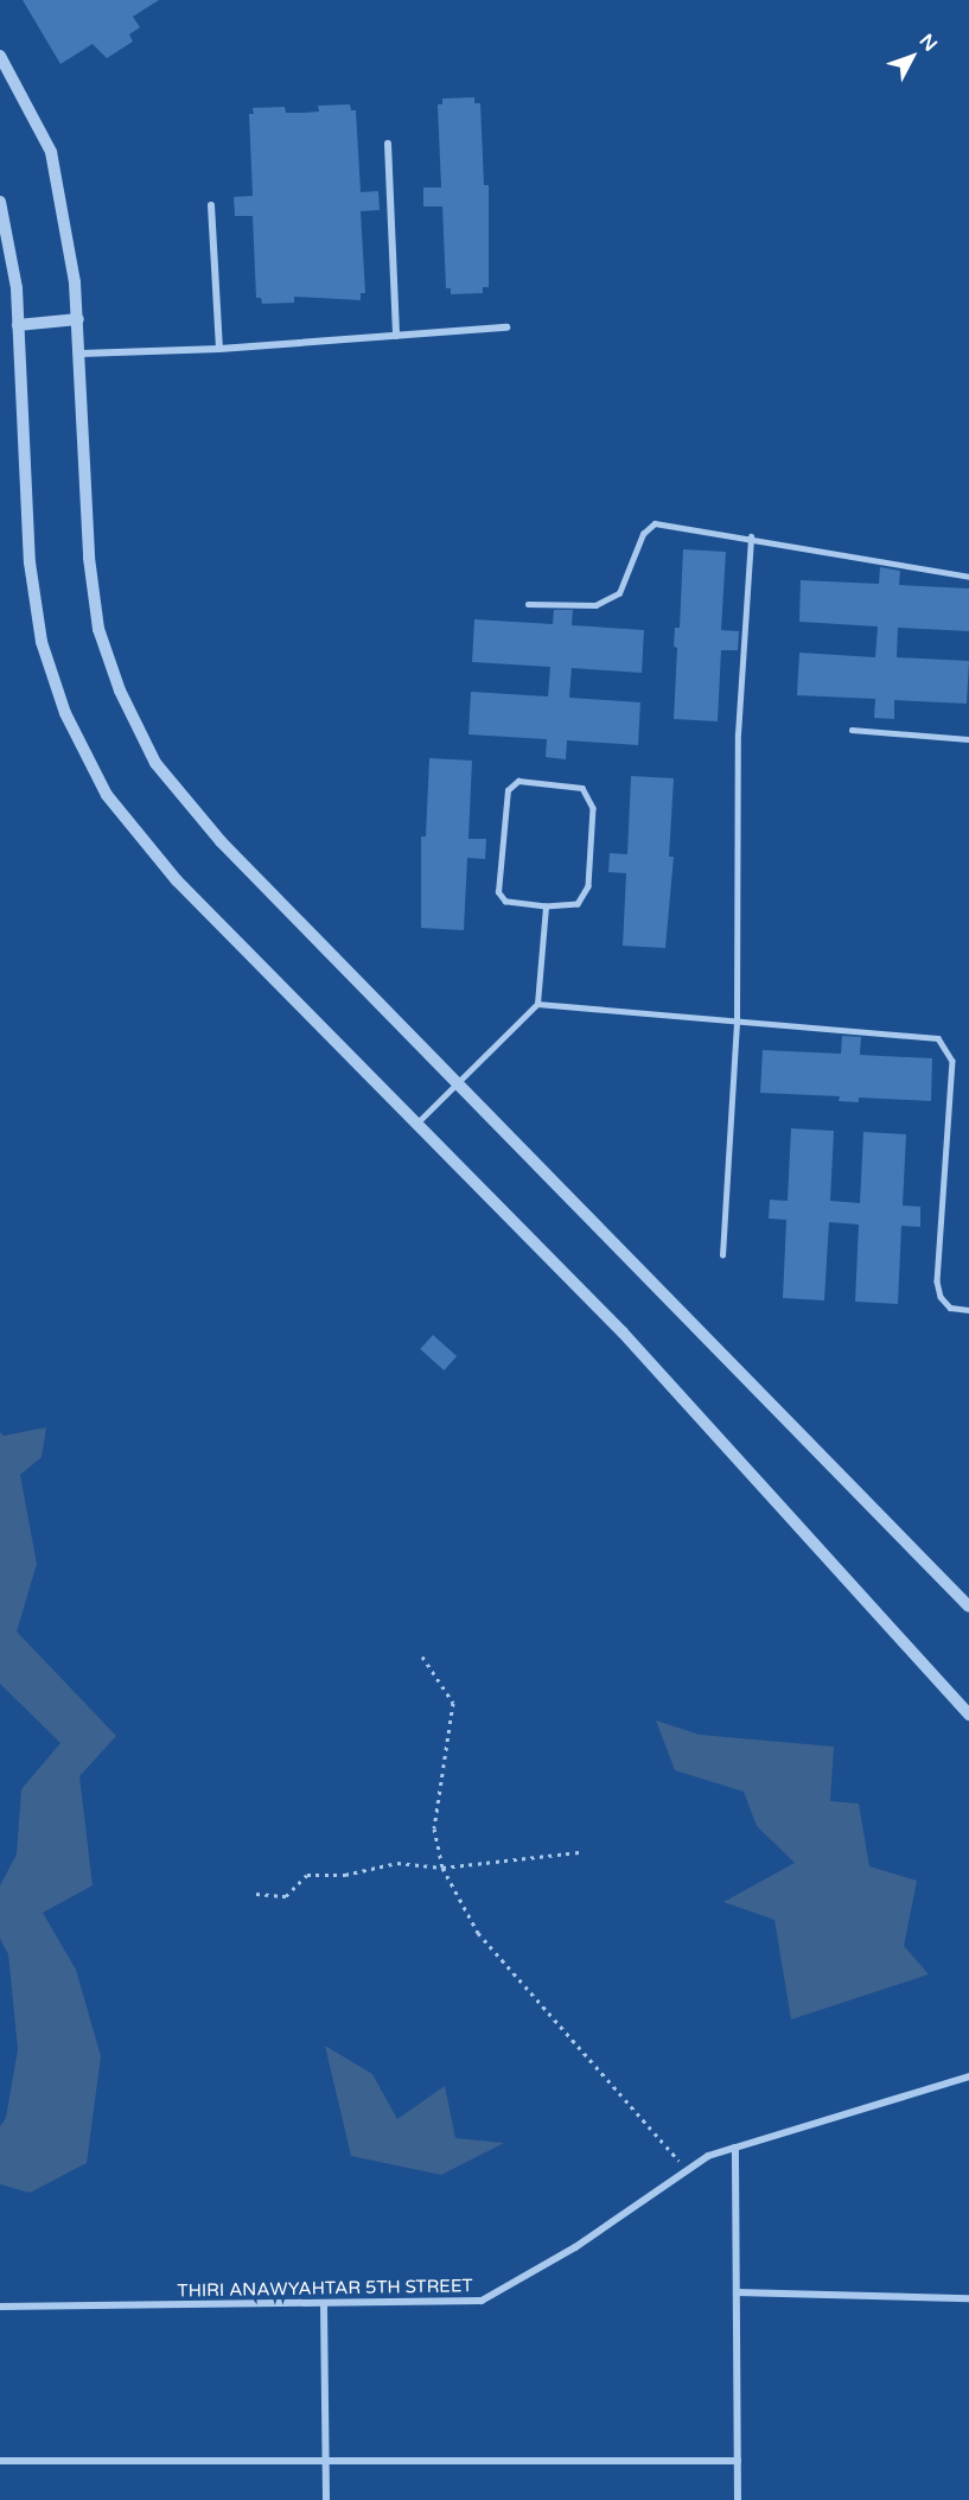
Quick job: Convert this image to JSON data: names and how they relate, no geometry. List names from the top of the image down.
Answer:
{
  "streets": {
    "street": ["THIRI ANAWYAHTAR 5TH STREET"]
  },
  "north": "top right"
}
